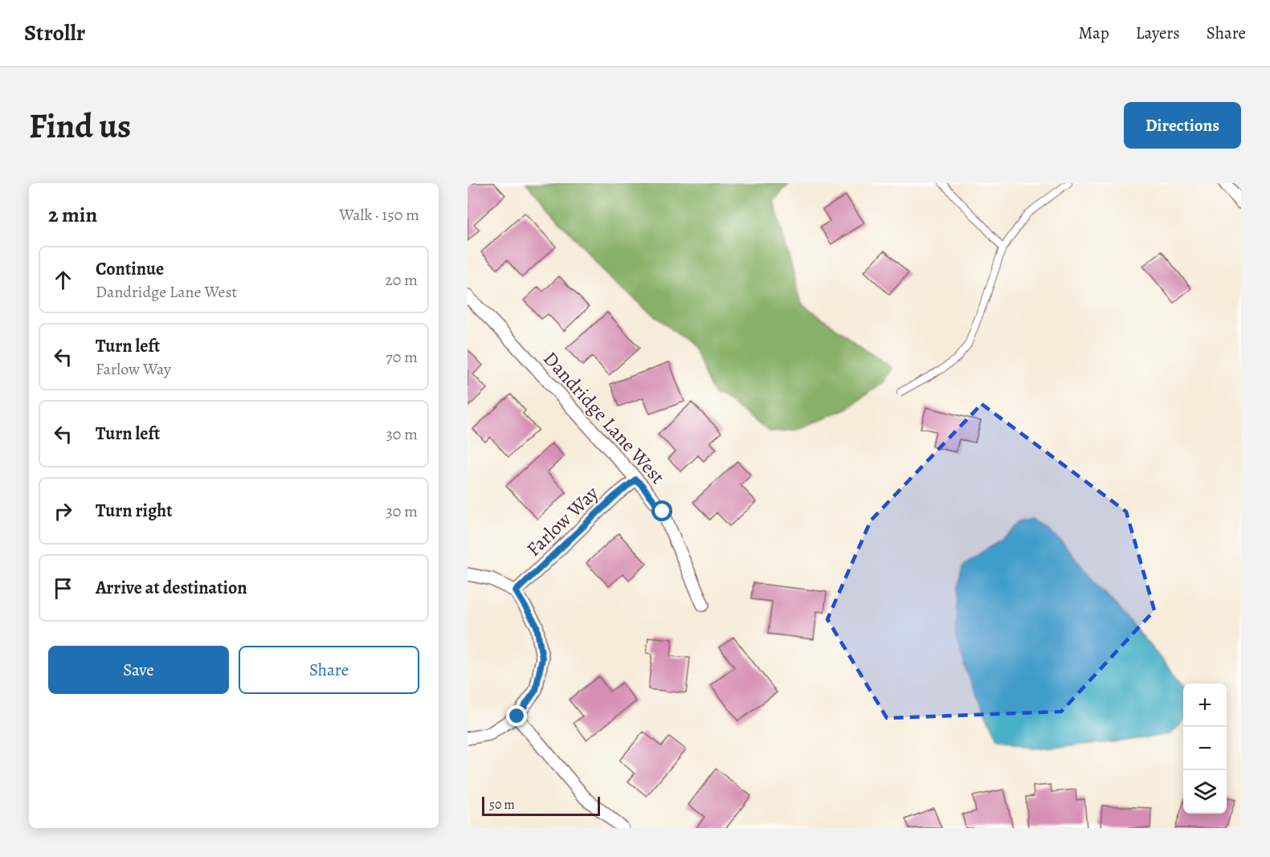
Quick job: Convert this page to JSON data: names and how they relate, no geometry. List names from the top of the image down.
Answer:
{
  "streets": {
    "street": ["Dandridge Lane West", "Farlow Way"]
  },
  "crossings": [
    ["Dandridge Lane West", "Farlow Way"]
  ],
  "scale_bar": "50 m",
  "page": {
    "header": "Strollr",
    "nav": ["Map", "Layers", "Share"],
    "buttons": [
      "Directions",
      ["Save", "Share"]
    ],
    "title": "Find us",
    "heading": ["2 min", "Walk · 150 m"],
    "list": [
      ["Continue", "Dandridge Lane West", "20 m"],
      ["Turn left", "Farlow Way", "70 m"],
      ["Turn left", "30 m"],
      ["Turn right", "30 m"],
      "Arrive at destination"
    ],
    "map_buttons": ["+", "−"],
    "scale": "50 m"
  }
}
